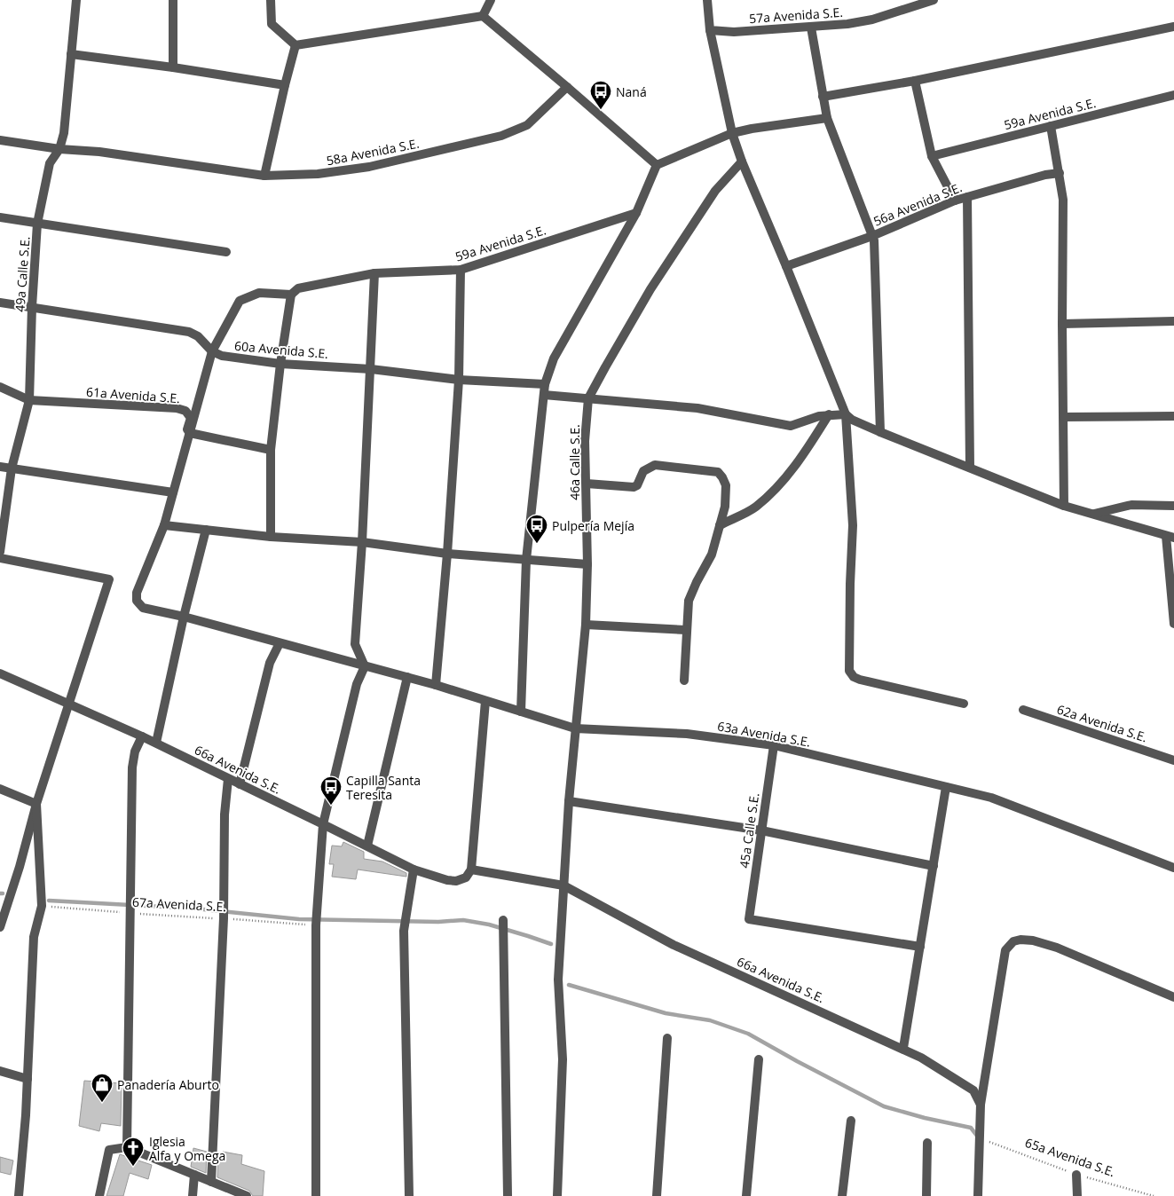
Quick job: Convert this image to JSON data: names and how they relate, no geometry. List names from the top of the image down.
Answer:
{
  "streets": {
    "street": [
      "57a Avenida S.E.",
      "59a Avenida S.E.",
      "58a Avenida S.E.",
      "56a Avenida S.E.",
      "49a Calle S.E.",
      "60a Avenida S.E.",
      "61a Avenida S.E.",
      "46a Calle S.E.",
      "62a Avenida S.E.",
      "63a Avenida S.E.",
      "66a Avenida S.E.",
      "45a Calle S.E."
    ],
    "path": ["67a Avenida S.E.", "65a Avenida S.E."]
  },
  "crossings": [
    ["58a Avenida S.E.", "49a Calle S.E."],
    ["49a Calle S.E.", "60a Avenida S.E."],
    ["49a Calle S.E.", "61a Avenida S.E."],
    ["46a Calle S.E.", "63a Avenida S.E."],
    ["46a Calle S.E.", "66a Avenida S.E."],
    ["63a Avenida S.E.", "45a Calle S.E."]
  ],
  "places": {
    "bus stop": ["Naná", "Pulpería Mejía", "Capilla Santa Teresita"],
    "shop": ["Panadería Aburto"],
    "church": ["Iglesia Alfa y Omega"]
  }
}
